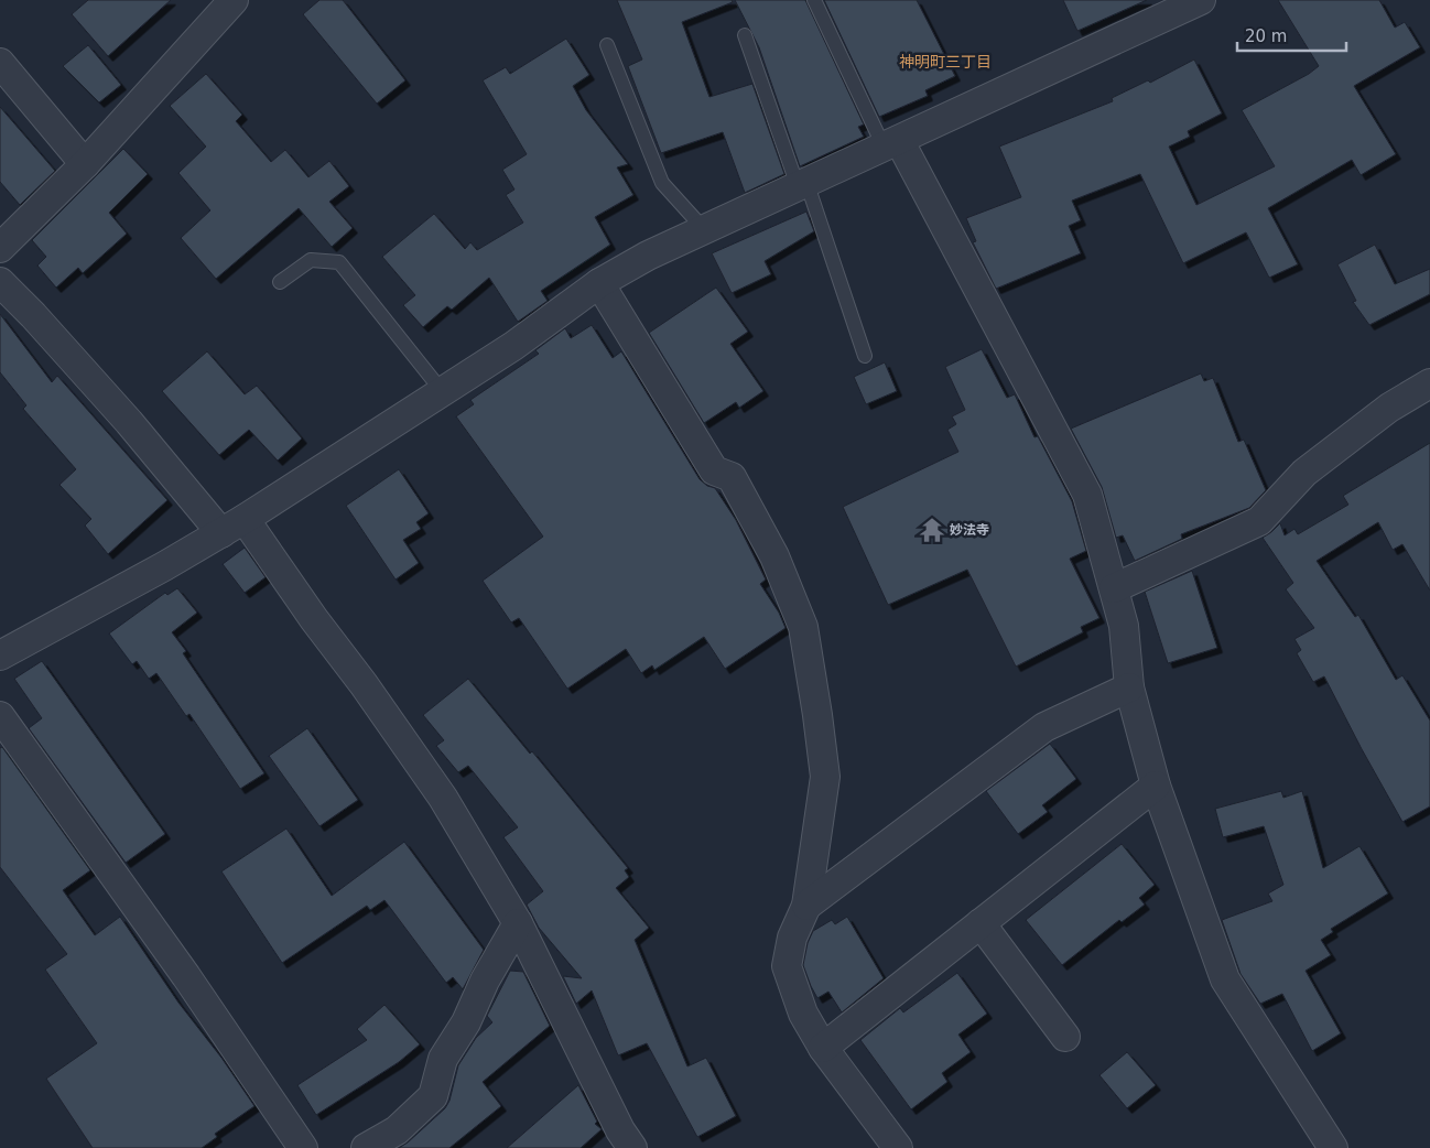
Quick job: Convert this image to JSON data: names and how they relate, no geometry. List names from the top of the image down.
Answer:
{
  "districts": ["神明町三丁目"],
  "places": {
    "temple": ["妙法寺"]
  },
  "scale_bar": "20 m"
}
